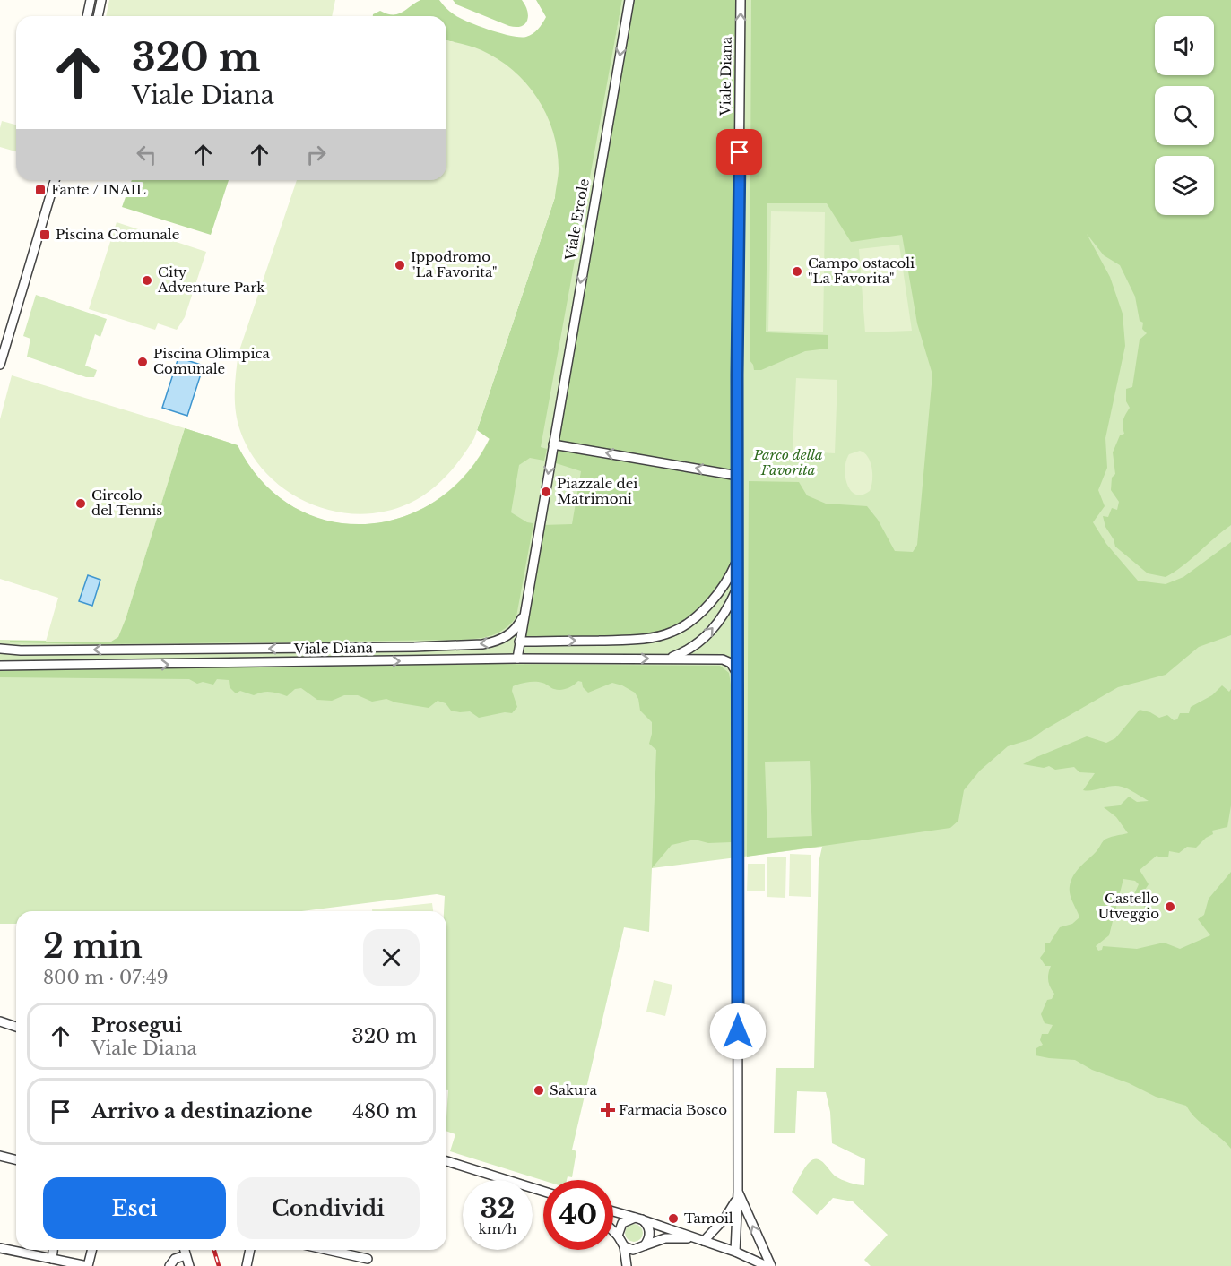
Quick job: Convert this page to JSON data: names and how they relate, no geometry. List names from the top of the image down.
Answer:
{
  "streets": {
    "street": ["Viale Diana", "Viale Ercole"]
  },
  "crossings": [
    ["Viale Diana", "Viale Ercole"]
  ],
  "one_way": ["Viale Ercole"],
  "parks": ["Parco della Favorita"],
  "places": {
    "transit": ["Fante / INAIL", "Piscina Comunale"],
    "other": [
      "Ippodromo \"La Favorita\"",
      "Campo ostacoli \"La Favorita\"",
      "City Adventure Park",
      "Piscina Olimpica Comunale",
      "Piazzale dei Matrimoni",
      "Circolo del Tennis",
      "Castello Utveggio",
      "Sakura",
      "Tamoil"
    ],
    "health": ["Farmacia Bosco"]
  },
  "page": {
    "turn": ["320 m", "Viale Diana"],
    "heading": ["2 min", "800 m · 07:49"],
    "list": [
      {
        "name": "Prosegui",
        "note": "Viale Diana",
        "value": "320 m"
      },
      {
        "name": "Arrivo a destinazione",
        "value": "480 m"
      }
    ],
    "buttons": ["Esci", "Condividi"],
    "speed": "32 km/h",
    "limit": "40"
  }
}
